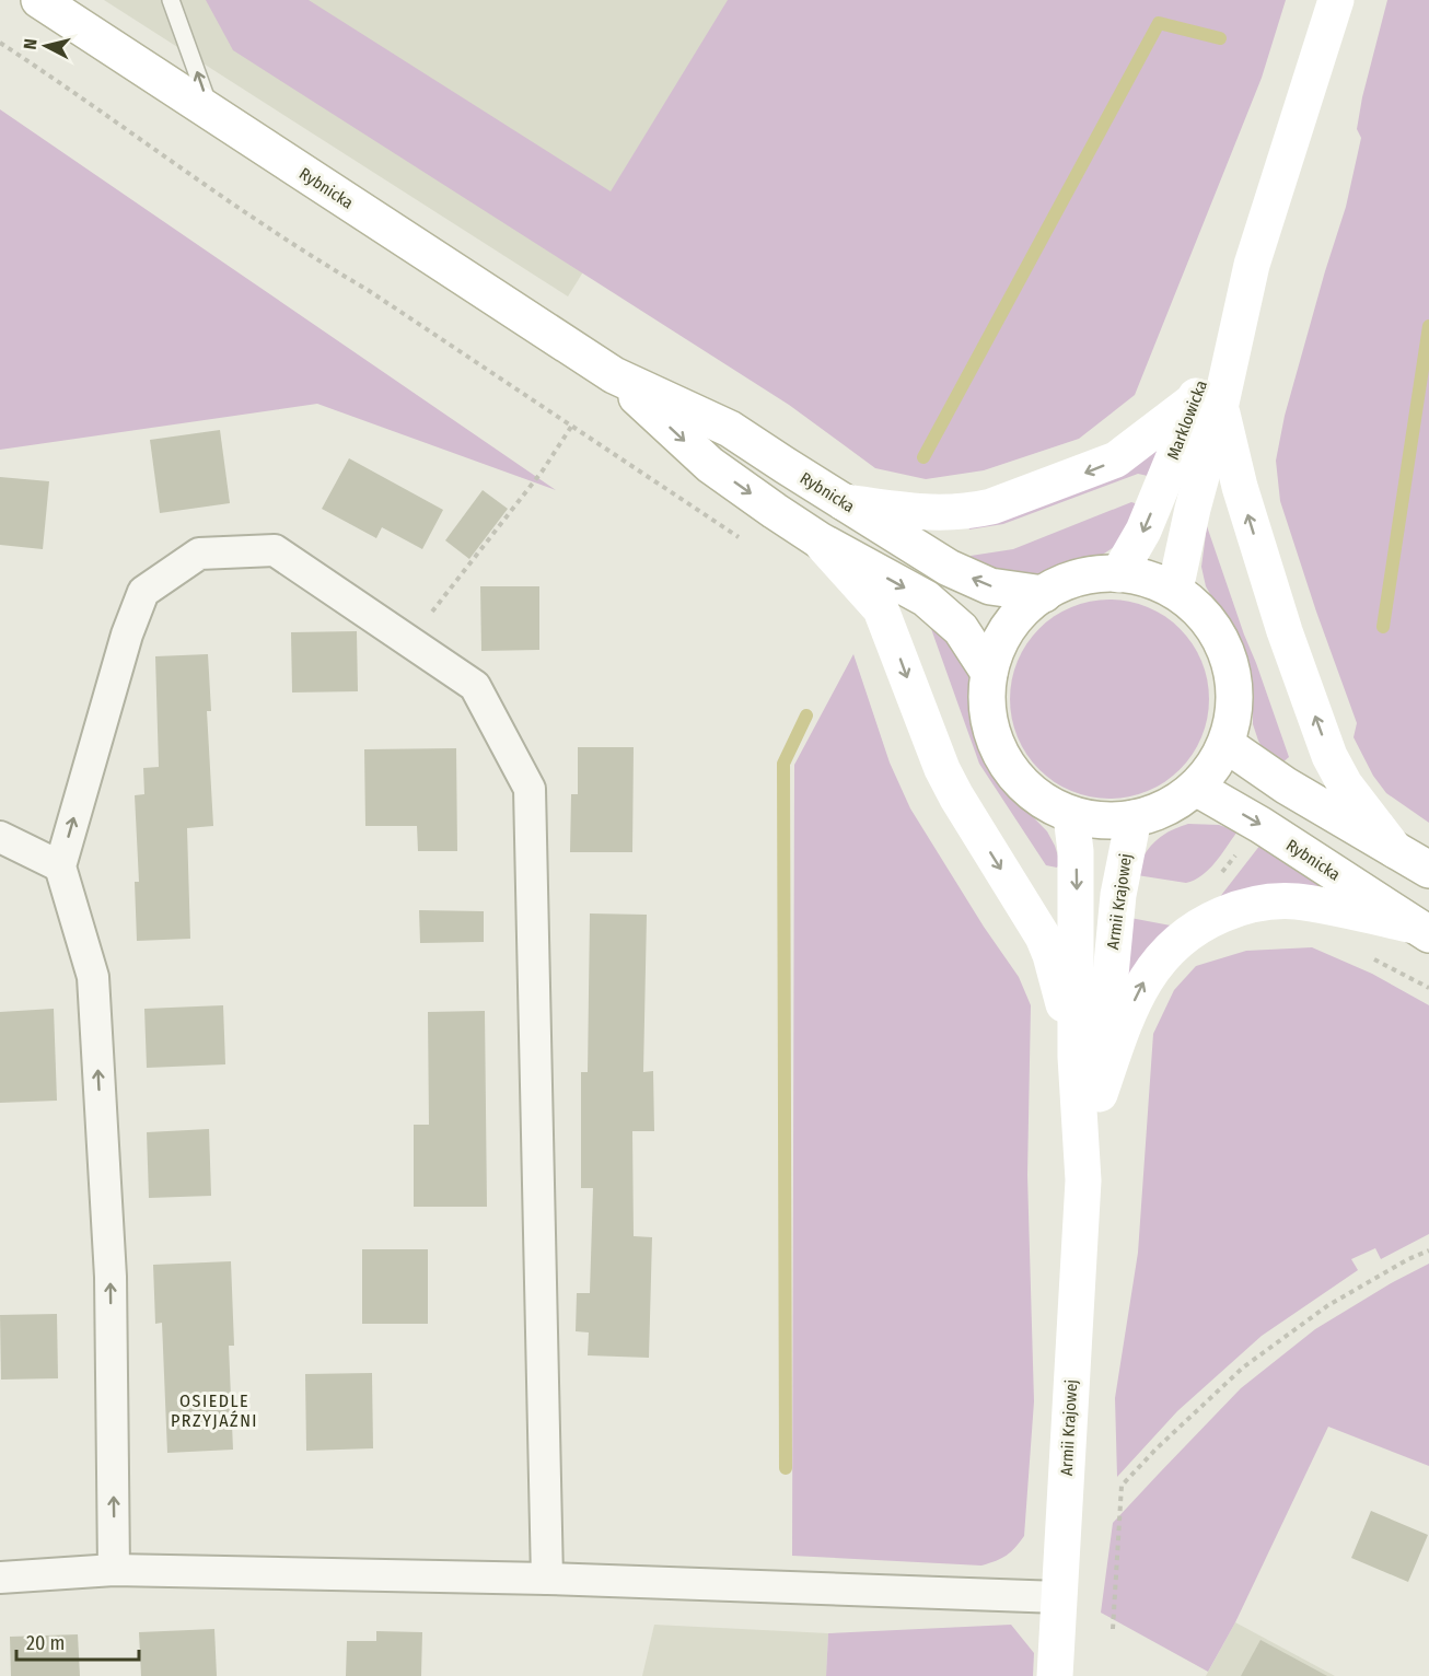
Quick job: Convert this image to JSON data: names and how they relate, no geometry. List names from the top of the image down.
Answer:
{
  "streets": {
    "main road": ["Rybnicka", "Marklowicka", "Armii Krajowej"]
  },
  "districts": ["OSIEDLE PRZYJAŹNI"],
  "scale_bar": "20 m",
  "north": "left"
}
